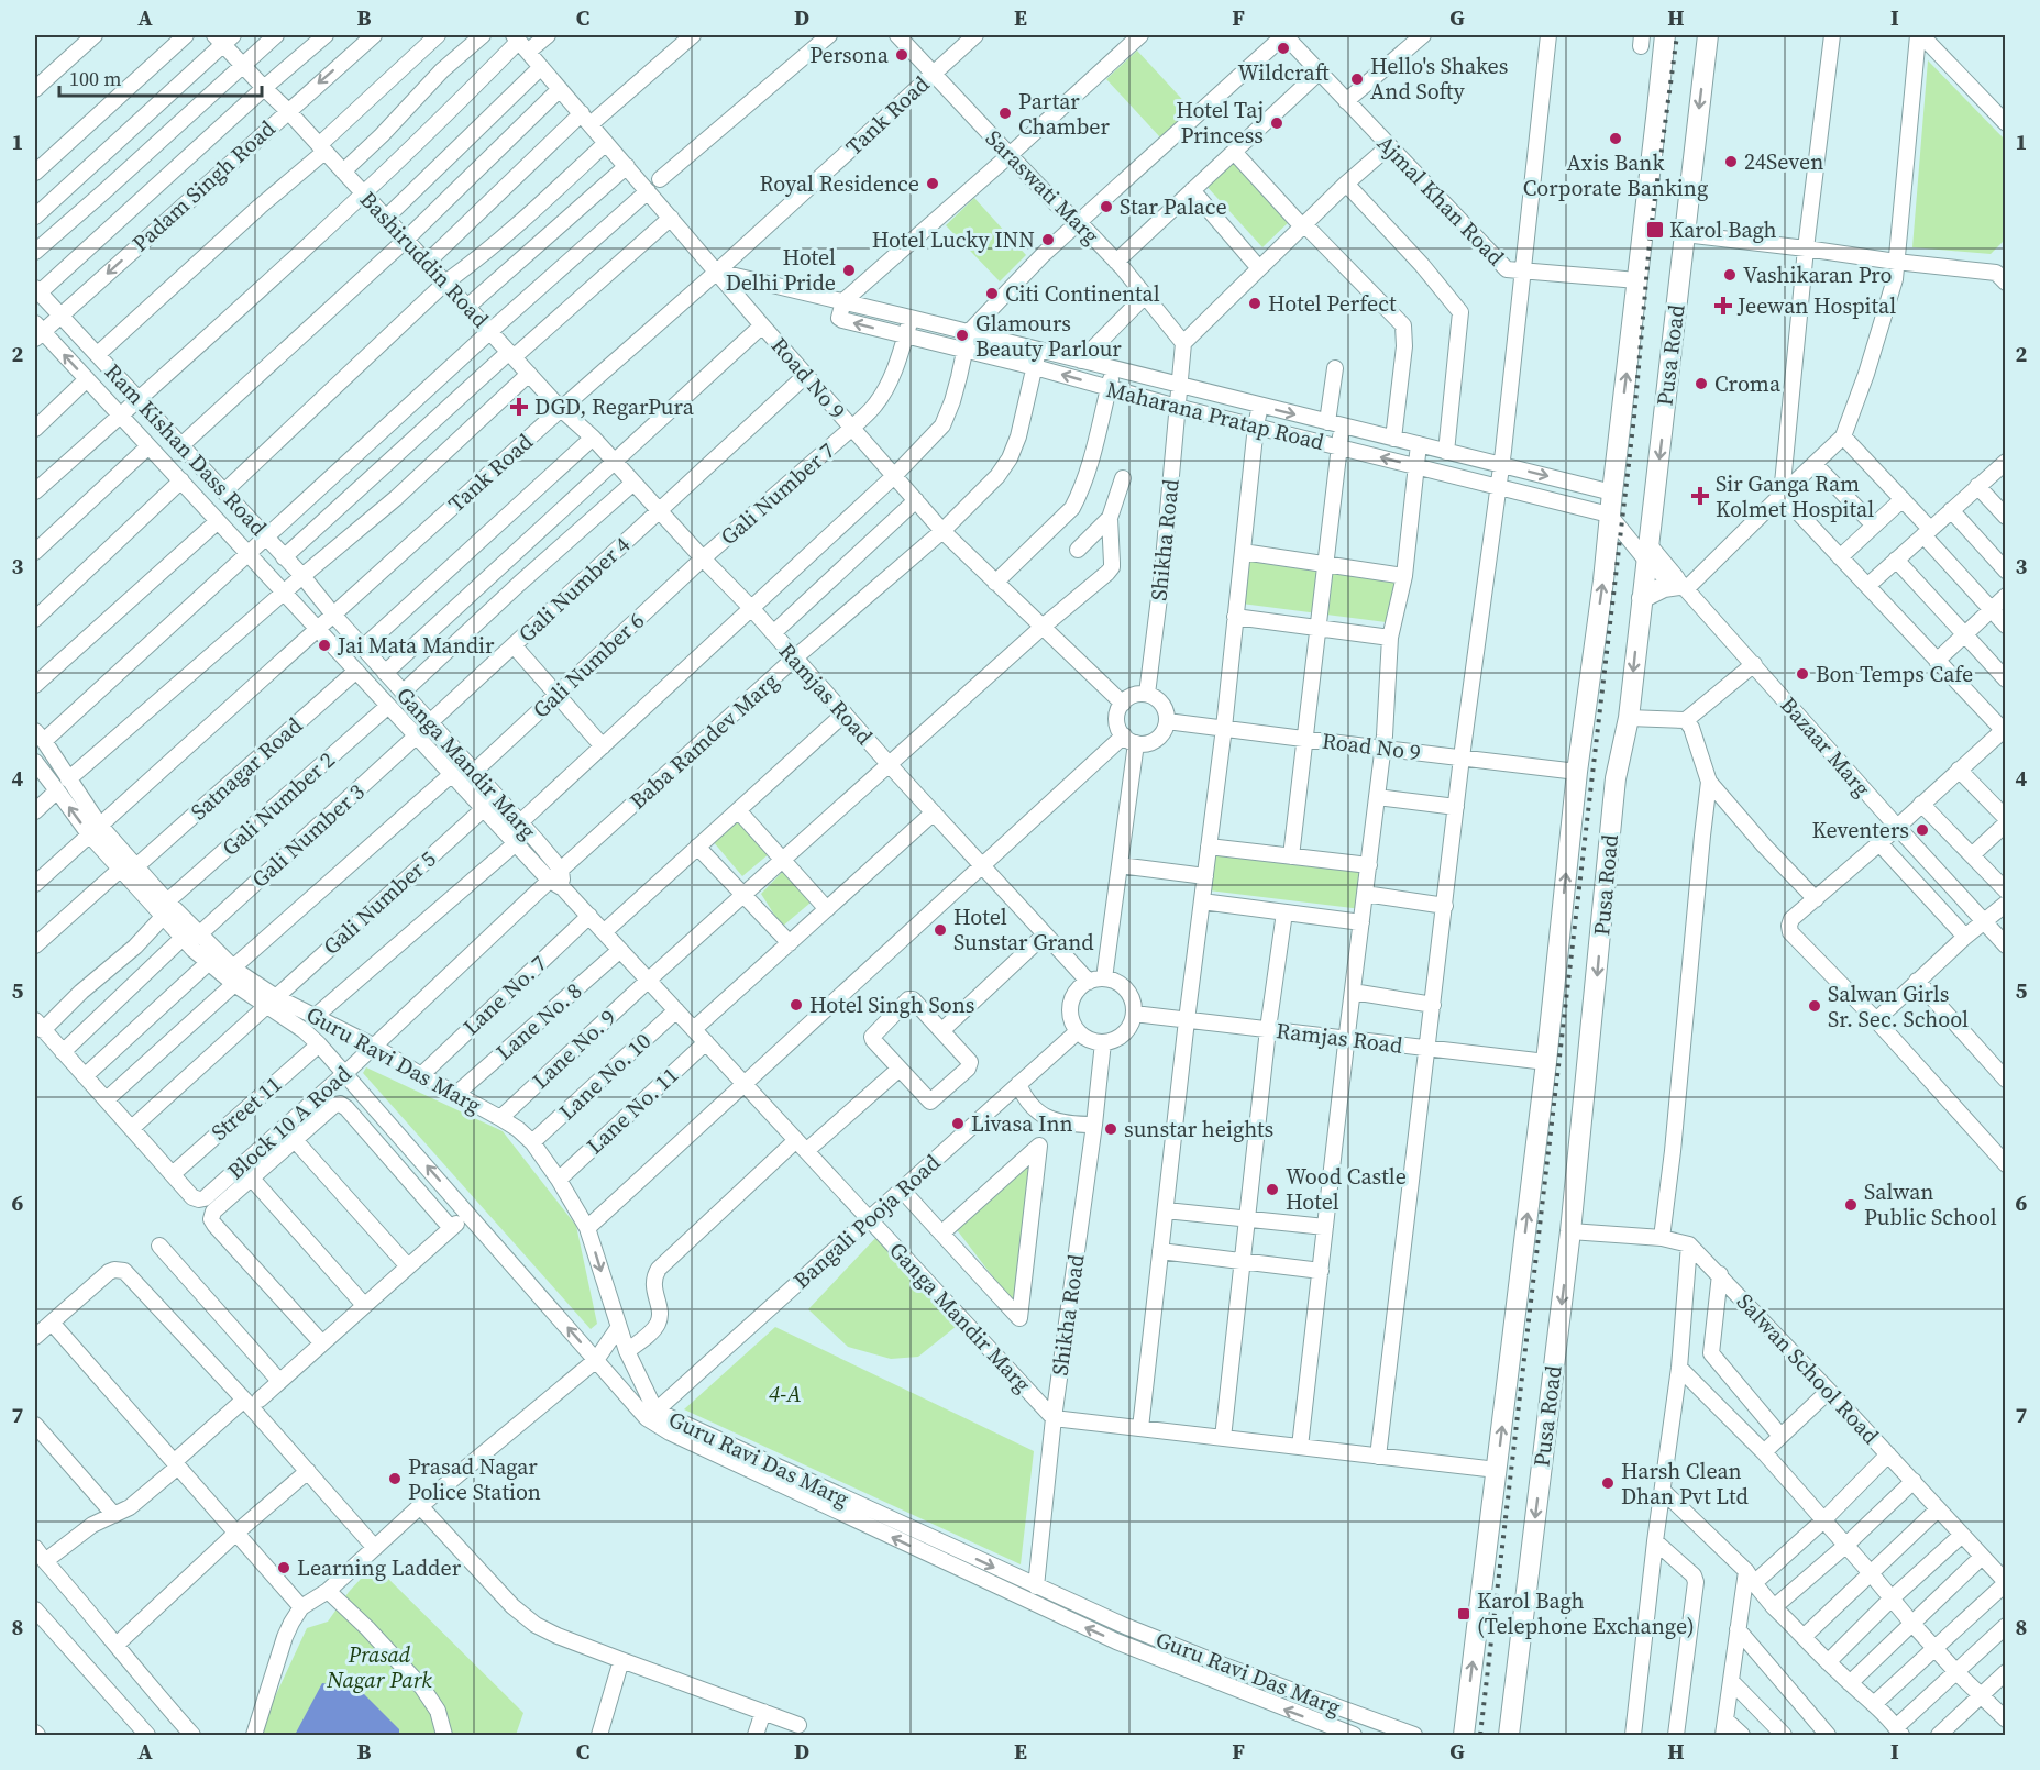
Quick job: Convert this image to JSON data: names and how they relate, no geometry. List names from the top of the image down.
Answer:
{
  "streets": {
    "main road": ["Pusa Road"],
    "street": [
      "Tank Road",
      "Padam Singh Road",
      "Saraswati Marg",
      "Ajmal Khan Road",
      "Bashiruddin Road",
      "Road No 9",
      "Maharana Pratap Road",
      "Ram Kishan Dass Road",
      "Gali Number 7",
      "Shikha Road",
      "Gali Number 4",
      "Gali Number 6",
      "Ramjas Road",
      "Baba Ramdev Marg",
      "Bazaar Marg",
      "Ganga Mandir Marg",
      "Satnagar Road",
      "Gali Number 2",
      "Gali Number 3",
      "Gali Number 5",
      "Lane No. 7",
      "Lane No. 8",
      "Lane No. 9",
      "Guru Ravi Das Marg",
      "Lane No. 10",
      "Street 11",
      "Lane No. 11",
      "Block 10 A Road",
      "Bangali Pooja Road",
      "Salwan School Road"
    ]
  },
  "crossings": [
    ["Tank Road", "Saraswati Marg"],
    ["Tank Road", "Bashiruddin Road"],
    ["Tank Road", "Road No 9"],
    ["Tank Road", "Maharana Pratap Road"],
    ["Tank Road", "Ram Kishan Dass Road"],
    ["Tank Road", "Ramjas Road"],
    ["Tank Road", "Ganga Mandir Marg"],
    ["Tank Road", "Guru Ravi Das Marg"],
    ["Padam Singh Road", "Bashiruddin Road"],
    ["Padam Singh Road", "Ram Kishan Dass Road"],
    ["Ajmal Khan Road", "Pusa Road"],
    ["Bashiruddin Road", "Ramjas Road"],
    ["Pusa Road", "Road No 9"],
    ["Pusa Road", "Maharana Pratap Road"],
    ["Pusa Road", "Ramjas Road"],
    ["Pusa Road", "Bazaar Marg"],
    ["Road No 9", "Maharana Pratap Road"],
    ["Road No 9", "Gali Number 7"],
    ["Road No 9", "Shikha Road"],
    ["Road No 9", "Gali Number 4"],
    ["Road No 9", "Baba Ramdev Marg"],
    ["Road No 9", "Lane No. 9"],
    ["Maharana Pratap Road", "Gali Number 7"],
    ["Maharana Pratap Road", "Shikha Road"],
    ["Maharana Pratap Road", "Baba Ramdev Marg"],
    ["Maharana Pratap Road", "Bazaar Marg"],
    ["Ram Kishan Dass Road", "Ganga Mandir Marg"],
    ["Gali Number 7", "Gali Number 6"],
    ["Gali Number 7", "Ramjas Road"],
    ["Shikha Road", "Ramjas Road"],
    ["Shikha Road", "Ganga Mandir Marg"],
    ["Shikha Road", "Guru Ravi Das Marg"],
    ["Shikha Road", "Bangali Pooja Road"],
    ["Gali Number 4", "Ramjas Road"],
    ["Gali Number 4", "Ganga Mandir Marg"],
    ["Gali Number 6", "Ramjas Road"],
    ["Gali Number 6", "Ganga Mandir Marg"],
    ["Ramjas Road", "Baba Ramdev Marg"],
    ["Ramjas Road", "Lane No. 9"],
    ["Ramjas Road", "Bangali Pooja Road"],
    ["Baba Ramdev Marg", "Ganga Mandir Marg"],
    ["Baba Ramdev Marg", "Guru Ravi Das Marg"],
    ["Baba Ramdev Marg", "Block 10 A Road"],
    ["Ganga Mandir Marg", "Satnagar Road"],
    ["Ganga Mandir Marg", "Gali Number 2"],
    ["Ganga Mandir Marg", "Gali Number 3"],
    ["Ganga Mandir Marg", "Gali Number 5"],
    ["Ganga Mandir Marg", "Lane No. 7"],
    ["Ganga Mandir Marg", "Lane No. 8"],
    ["Ganga Mandir Marg", "Lane No. 9"],
    ["Ganga Mandir Marg", "Lane No. 10"],
    ["Ganga Mandir Marg", "Lane No. 11"],
    ["Ganga Mandir Marg", "Bangali Pooja Road"],
    ["Satnagar Road", "Guru Ravi Das Marg"],
    ["Gali Number 2", "Guru Ravi Das Marg"],
    ["Gali Number 3", "Guru Ravi Das Marg"],
    ["Gali Number 5", "Guru Ravi Das Marg"],
    ["Lane No. 7", "Guru Ravi Das Marg"],
    ["Lane No. 8", "Guru Ravi Das Marg"],
    ["Lane No. 9", "Guru Ravi Das Marg"],
    ["Guru Ravi Das Marg", "Lane No. 10"],
    ["Guru Ravi Das Marg", "Street 11"],
    ["Guru Ravi Das Marg", "Lane No. 11"],
    ["Guru Ravi Das Marg", "Block 10 A Road"],
    ["Guru Ravi Das Marg", "Bangali Pooja Road"],
    ["Street 11", "Block 10 A Road"]
  ],
  "parks": ["4-A", "Prasad Nagar Park"],
  "places": {
    "other": [
      "Wildcraft",
      "Persona",
      "Hello's Shakes And Softy",
      "Partar Chamber",
      "Hotel Taj Princess",
      "Axis Bank Corporate Banking",
      "24Seven",
      "Royal Residence",
      "Star Palace",
      "Hotel Lucky INN",
      "Hotel Delhi Pride",
      "Vashikaran Pro",
      "Citi Continental",
      "Hotel Perfect",
      "Glamours Beauty Parlour",
      "Croma",
      "Jai Mata Mandir",
      "Bon Temps Cafe",
      "Keventers",
      "Hotel Sunstar Grand",
      "Hotel Singh Sons",
      "Salwan Girls Sr. Sec. School",
      "Livasa Inn",
      "sunstar heights",
      "Wood Castle Hotel",
      "Salwan Public School",
      "Prasad Nagar Police Station",
      "Harsh Clean Dhan Pvt Ltd",
      "Learning Ladder"
    ],
    "transit": ["Karol Bagh", "Karol Bagh (Telephone Exchange)"],
    "health": ["Jeewan Hospital", "DGD, RegarPura", "Sir Ganga Ram Kolmet Hospital"]
  },
  "scale_bar": "100 m",
  "grid": {
    "columns": [
      "A",
      "B",
      "C",
      "D",
      "E",
      "F",
      "G",
      "H",
      "I"
    ],
    "rows": [
      "1",
      "2",
      "3",
      "4",
      "5",
      "6",
      "7",
      "8"
    ]
  }
}
